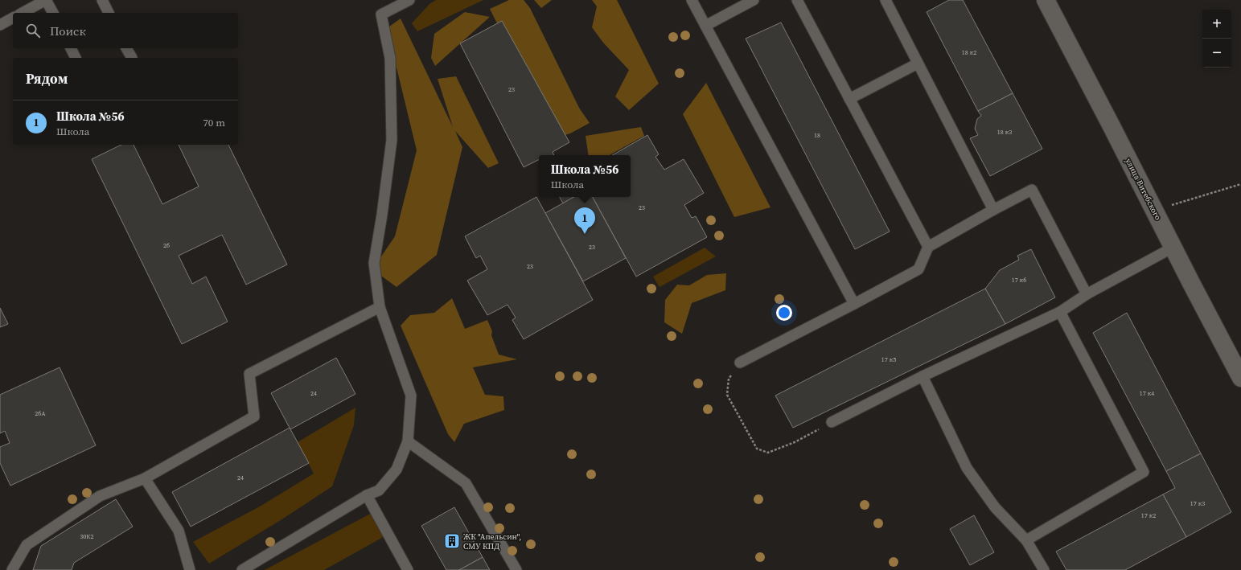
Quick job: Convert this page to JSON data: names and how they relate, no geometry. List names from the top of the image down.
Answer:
{
  "streets": {
    "street": ["улица Витебского"]
  },
  "places": {
    "building": ["ЖК \"Апельсин\", СМУ КПД"]
  },
  "house_numbers": [
    "18 к2",
    "23",
    "18 к3",
    "18",
    "23",
    "26",
    "23",
    "23",
    "17 к6",
    "17 к5",
    "24",
    "17 к4",
    "26А",
    "24",
    "17 к3",
    "17 к2",
    "30К2"
  ],
  "page": {
    "map_buttons": ["+", "−"],
    "search": "Поиск",
    "heading": "Рядом",
    "list": [
      {
        "mark": "1",
        "name": "Школа №56",
        "note": "Школа",
        "value": "70 m"
      }
    ],
    "popup": ["Школа №56", "Школа"],
    "pins": "1"
  }
}
